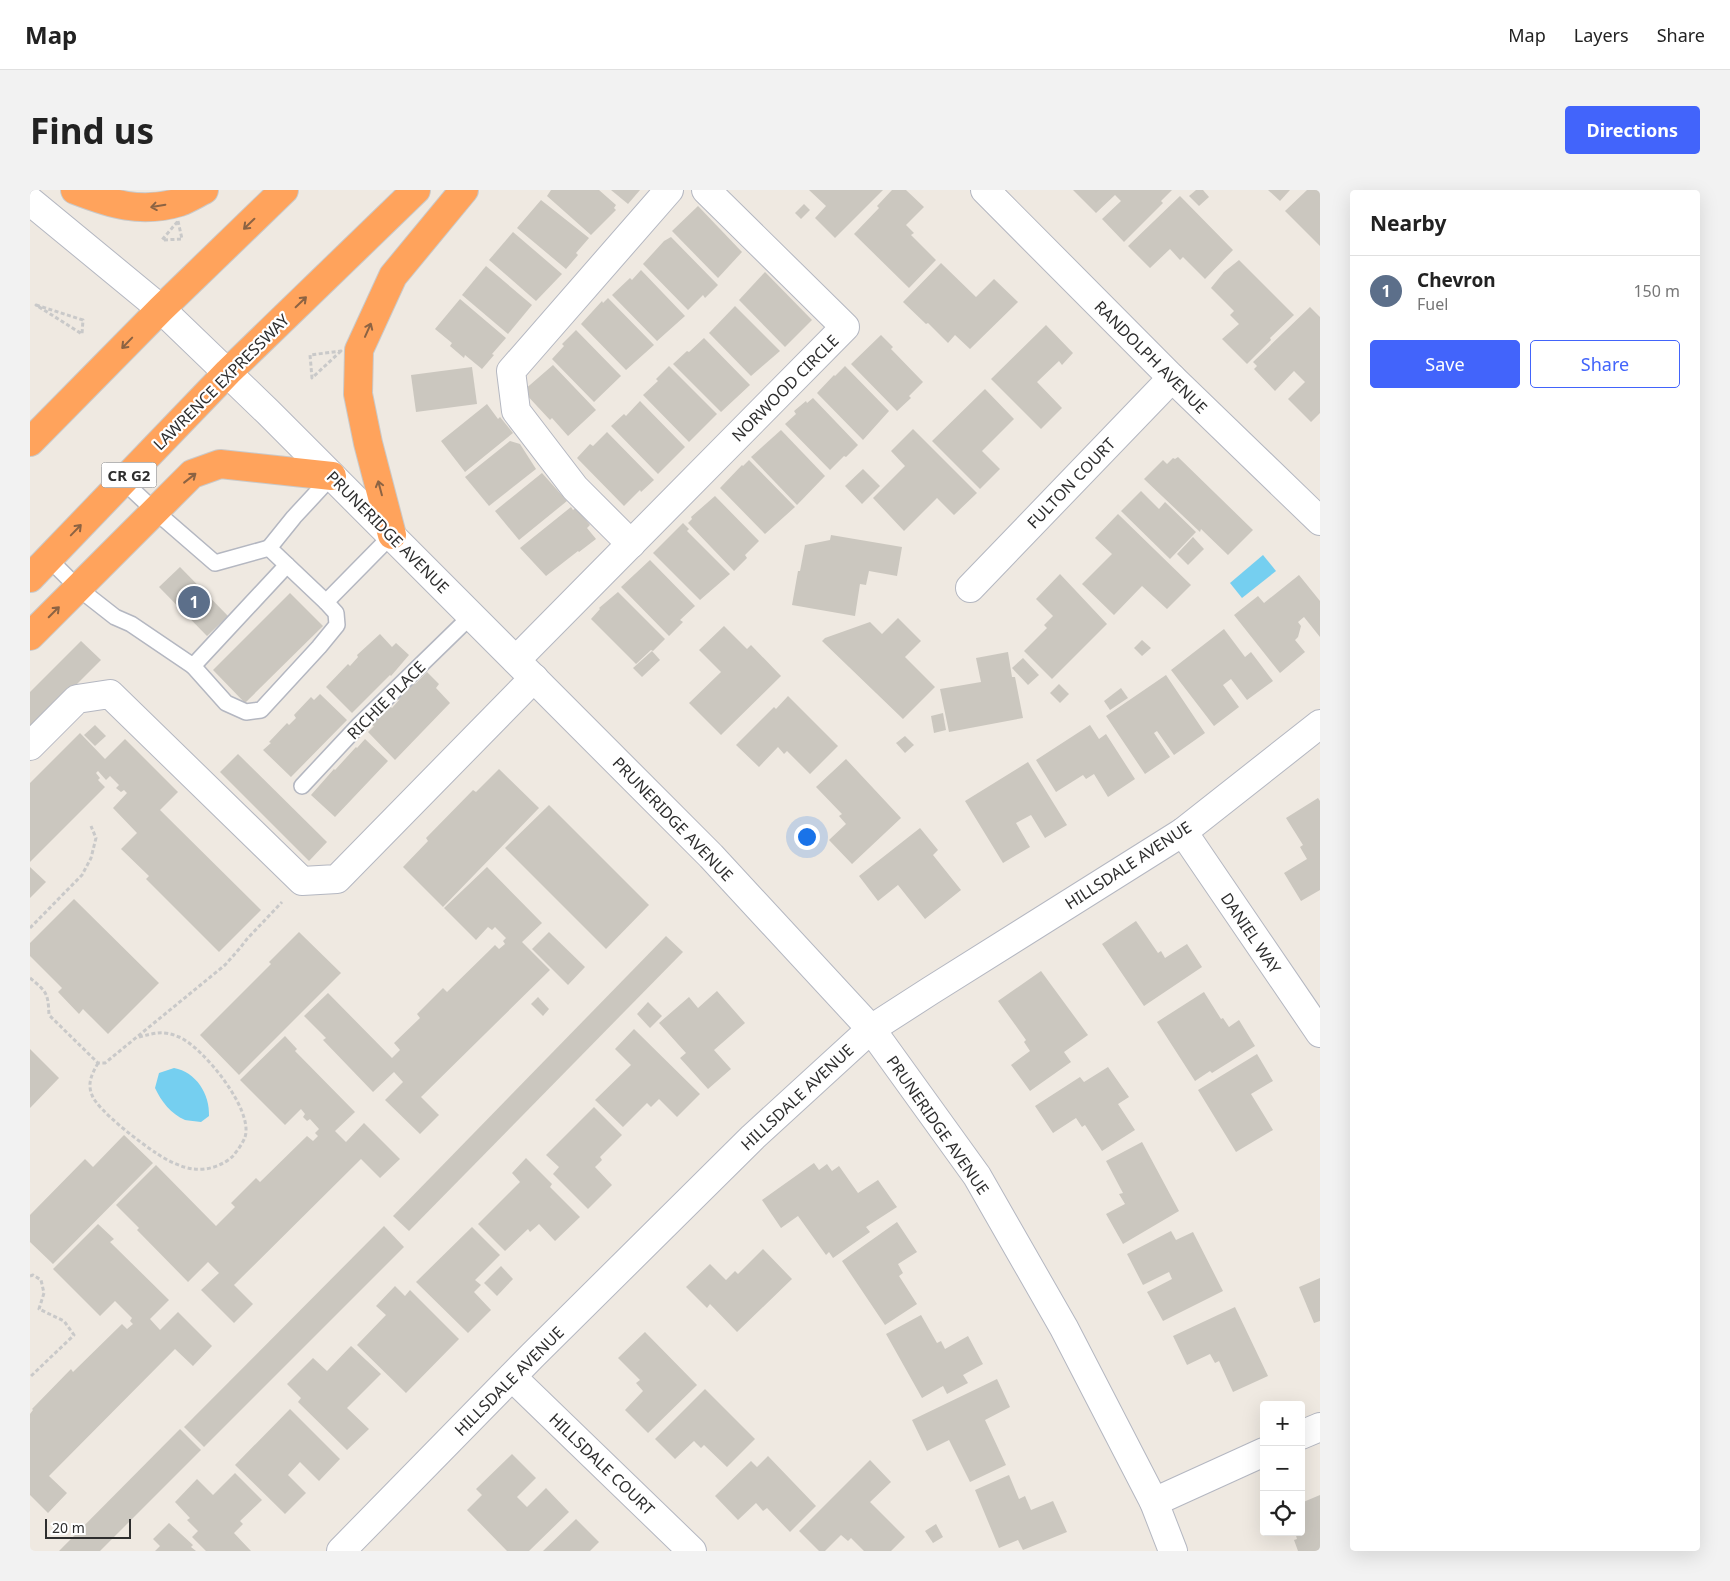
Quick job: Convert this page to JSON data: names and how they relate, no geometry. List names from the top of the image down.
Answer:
{
  "streets": {
    "highway": ["LAWRENCE EXPRESSWAY", "CR G2"],
    "street": [
      "RANDOLPH AVENUE",
      "NORWOOD CIRCLE",
      "FULTON COURT",
      "PRUNERIDGE AVENUE",
      "HILLSDALE AVENUE",
      "DANIEL WAY",
      "HILLSDALE COURT"
    ],
    "lane": ["RICHIE PLACE"]
  },
  "crossings": [
    ["RANDOLPH AVENUE", "FULTON COURT"],
    ["LAWRENCE EXPRESSWAY", "PRUNERIDGE AVENUE"],
    ["NORWOOD CIRCLE", "PRUNERIDGE AVENUE"],
    ["PRUNERIDGE AVENUE", "RICHIE PLACE"],
    ["PRUNERIDGE AVENUE", "HILLSDALE AVENUE"],
    ["HILLSDALE AVENUE", "DANIEL WAY"],
    ["HILLSDALE AVENUE", "HILLSDALE COURT"]
  ],
  "scale_bar": "20 m",
  "page": {
    "header": "Map",
    "nav": ["Map", "Layers", "Share"],
    "buttons": [
      "Directions",
      ["Save", "Share"]
    ],
    "title": "Find us",
    "heading": "Nearby",
    "list": [
      {
        "mark": "1",
        "name": "Chevron",
        "note": "Fuel",
        "value": "150 m"
      }
    ],
    "pins": "1",
    "map_buttons": ["+", "−"],
    "scale": "20 m"
  }
}
